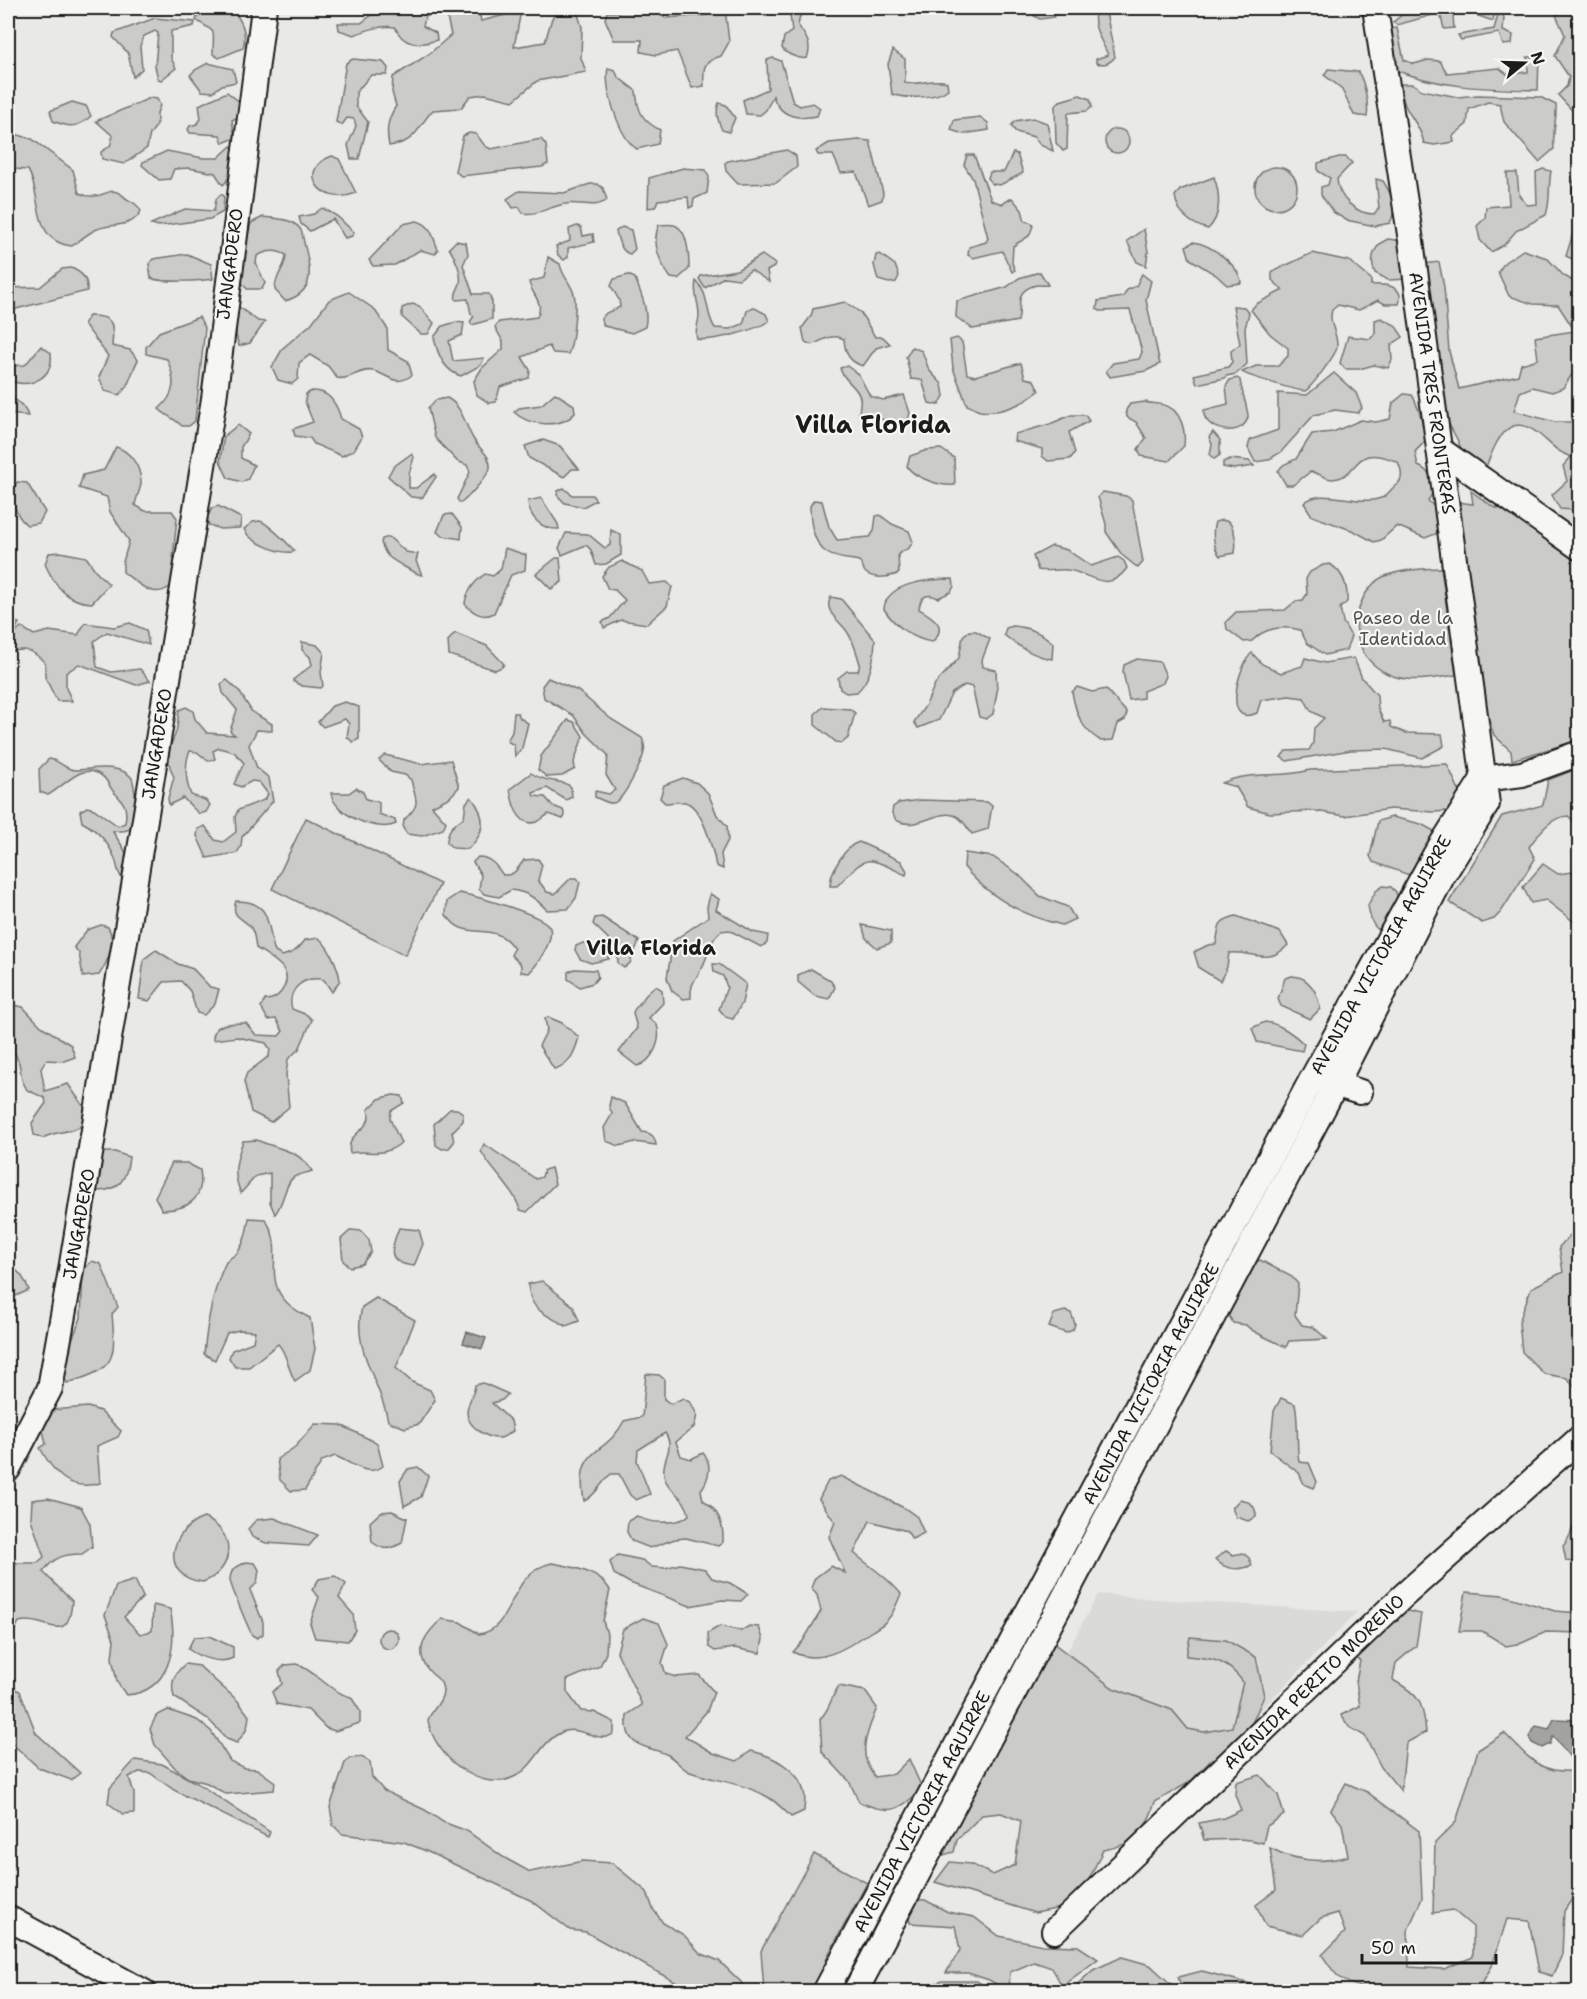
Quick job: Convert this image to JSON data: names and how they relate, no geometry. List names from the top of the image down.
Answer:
{
  "streets": {
    "main road": [
      "JANGADERO",
      "AVENIDA TRES FRONTERAS",
      "AVENIDA VICTORIA AGUIRRE",
      "AVENIDA PERITO MORENO"
    ]
  },
  "crossings": [
    ["AVENIDA TRES FRONTERAS", "AVENIDA VICTORIA AGUIRRE"]
  ],
  "districts": ["Villa Florida", "Villa Florida"],
  "parks": ["Paseo de la Identidad"],
  "scale_bar": "50 m",
  "north": "right"
}
